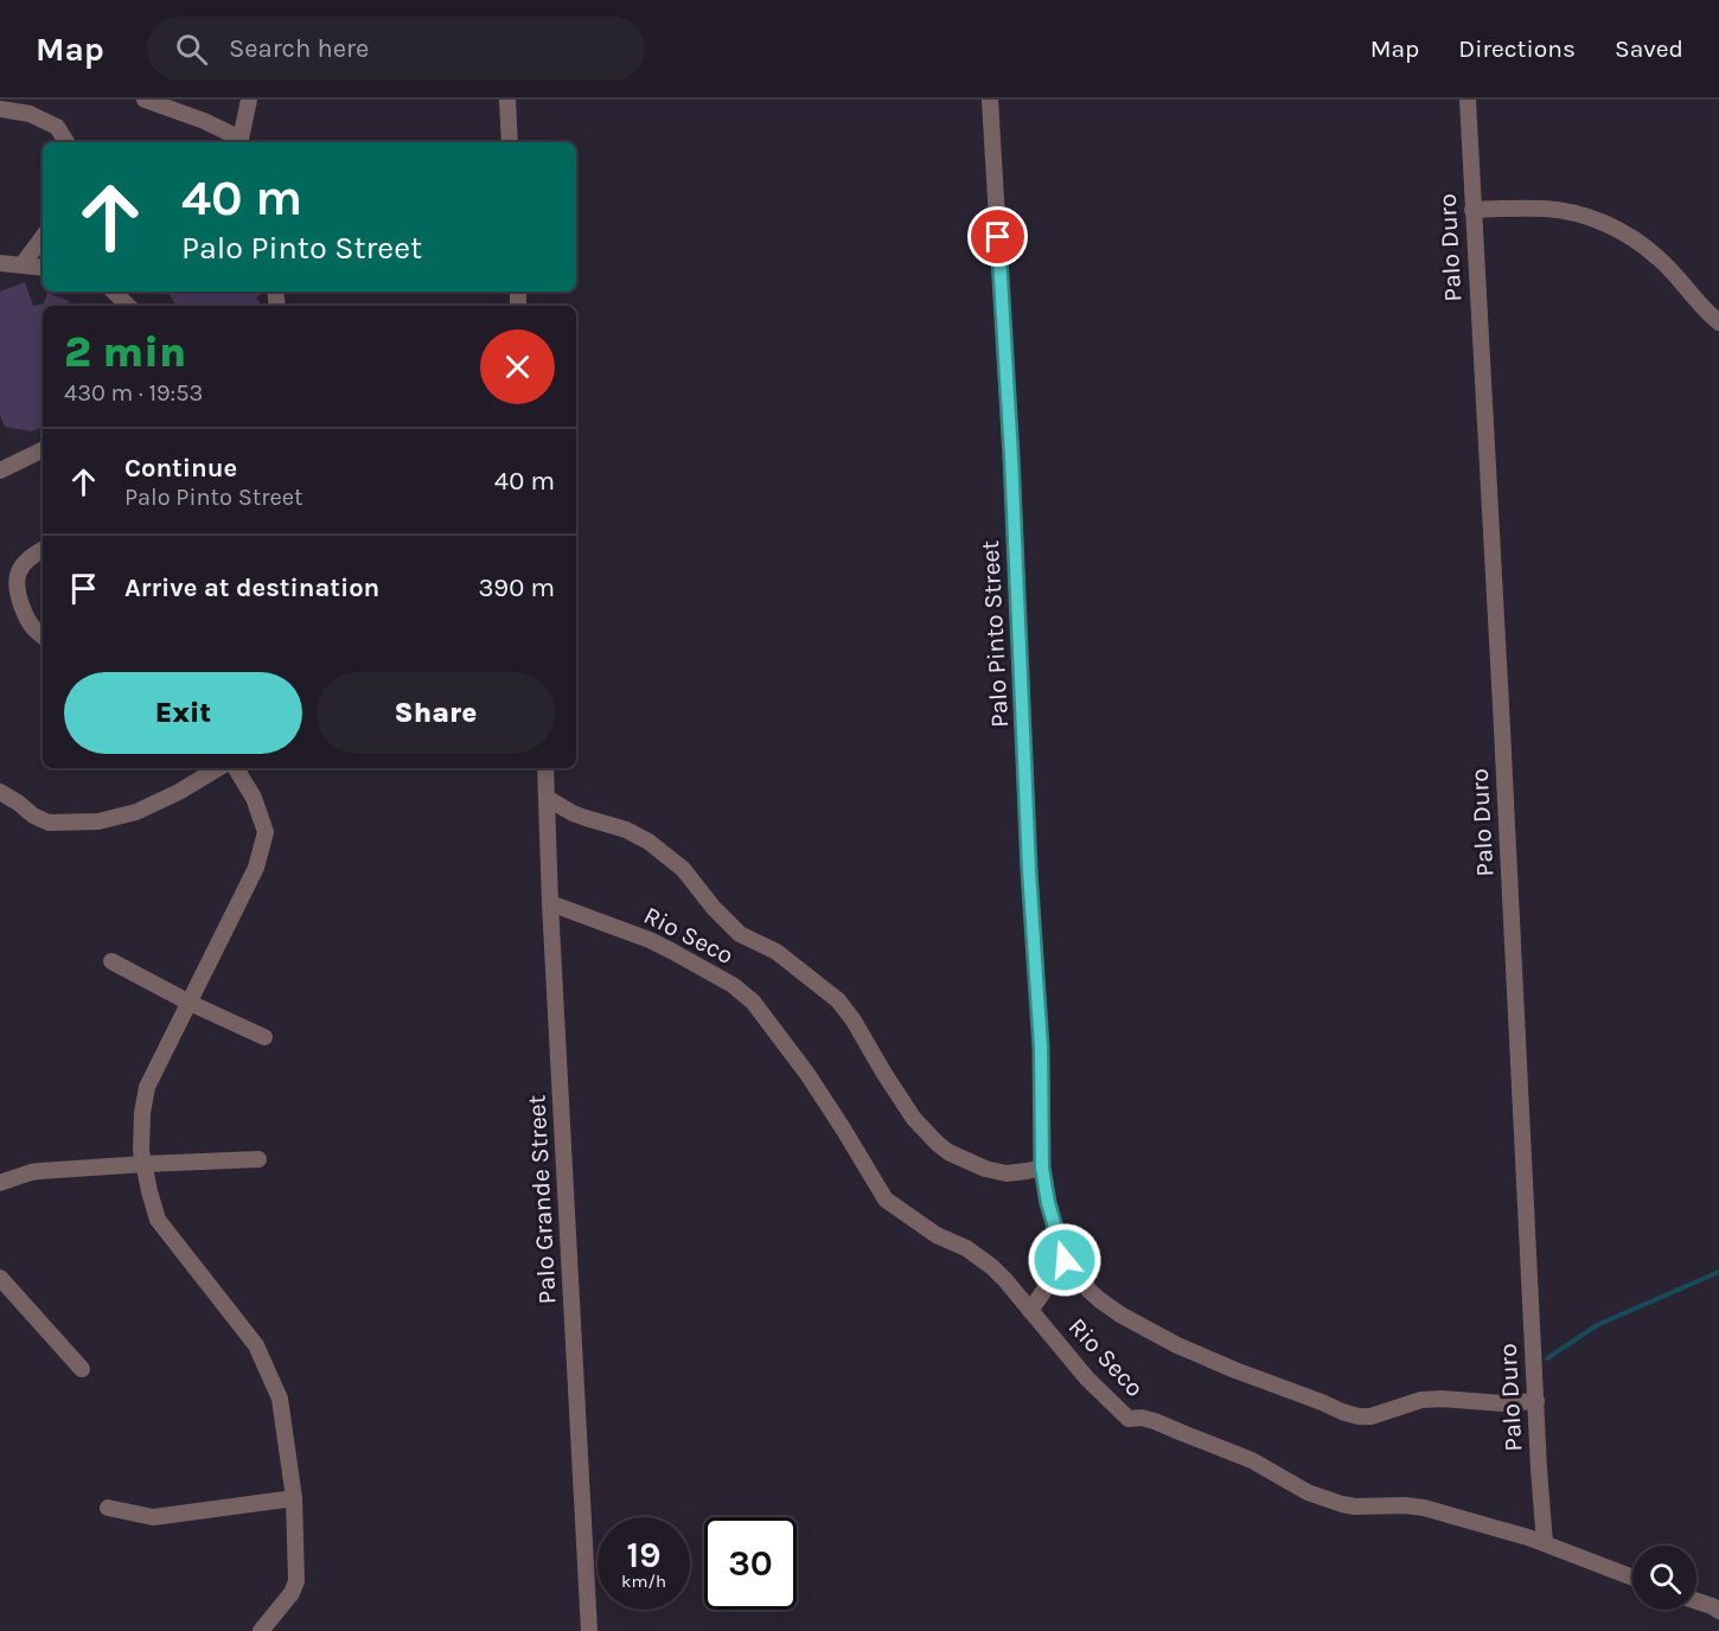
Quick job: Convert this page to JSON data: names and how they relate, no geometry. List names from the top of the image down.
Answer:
{
  "streets": {
    "street": [
      "Palo Duro",
      "Palo Pinto Street",
      "Rio Seco",
      "Palo Grande Street"
    ]
  },
  "crossings": [
    ["Palo Duro", "Rio Seco"],
    ["Palo Pinto Street", "Rio Seco"],
    ["Rio Seco", "Palo Grande Street"]
  ],
  "page": {
    "header": "Map",
    "search": "Search here",
    "nav": ["Map", "Directions", "Saved"],
    "turn": ["40 m", "Palo Pinto Street"],
    "heading": ["2 min", "430 m · 19:53"],
    "list": [
      {
        "name": "Continue",
        "note": "Palo Pinto Street",
        "value": "40 m"
      },
      {
        "name": "Arrive at destination",
        "value": "390 m"
      }
    ],
    "buttons": ["Exit", "Share"],
    "speed": "19 km/h",
    "limit": "30"
  }
}
